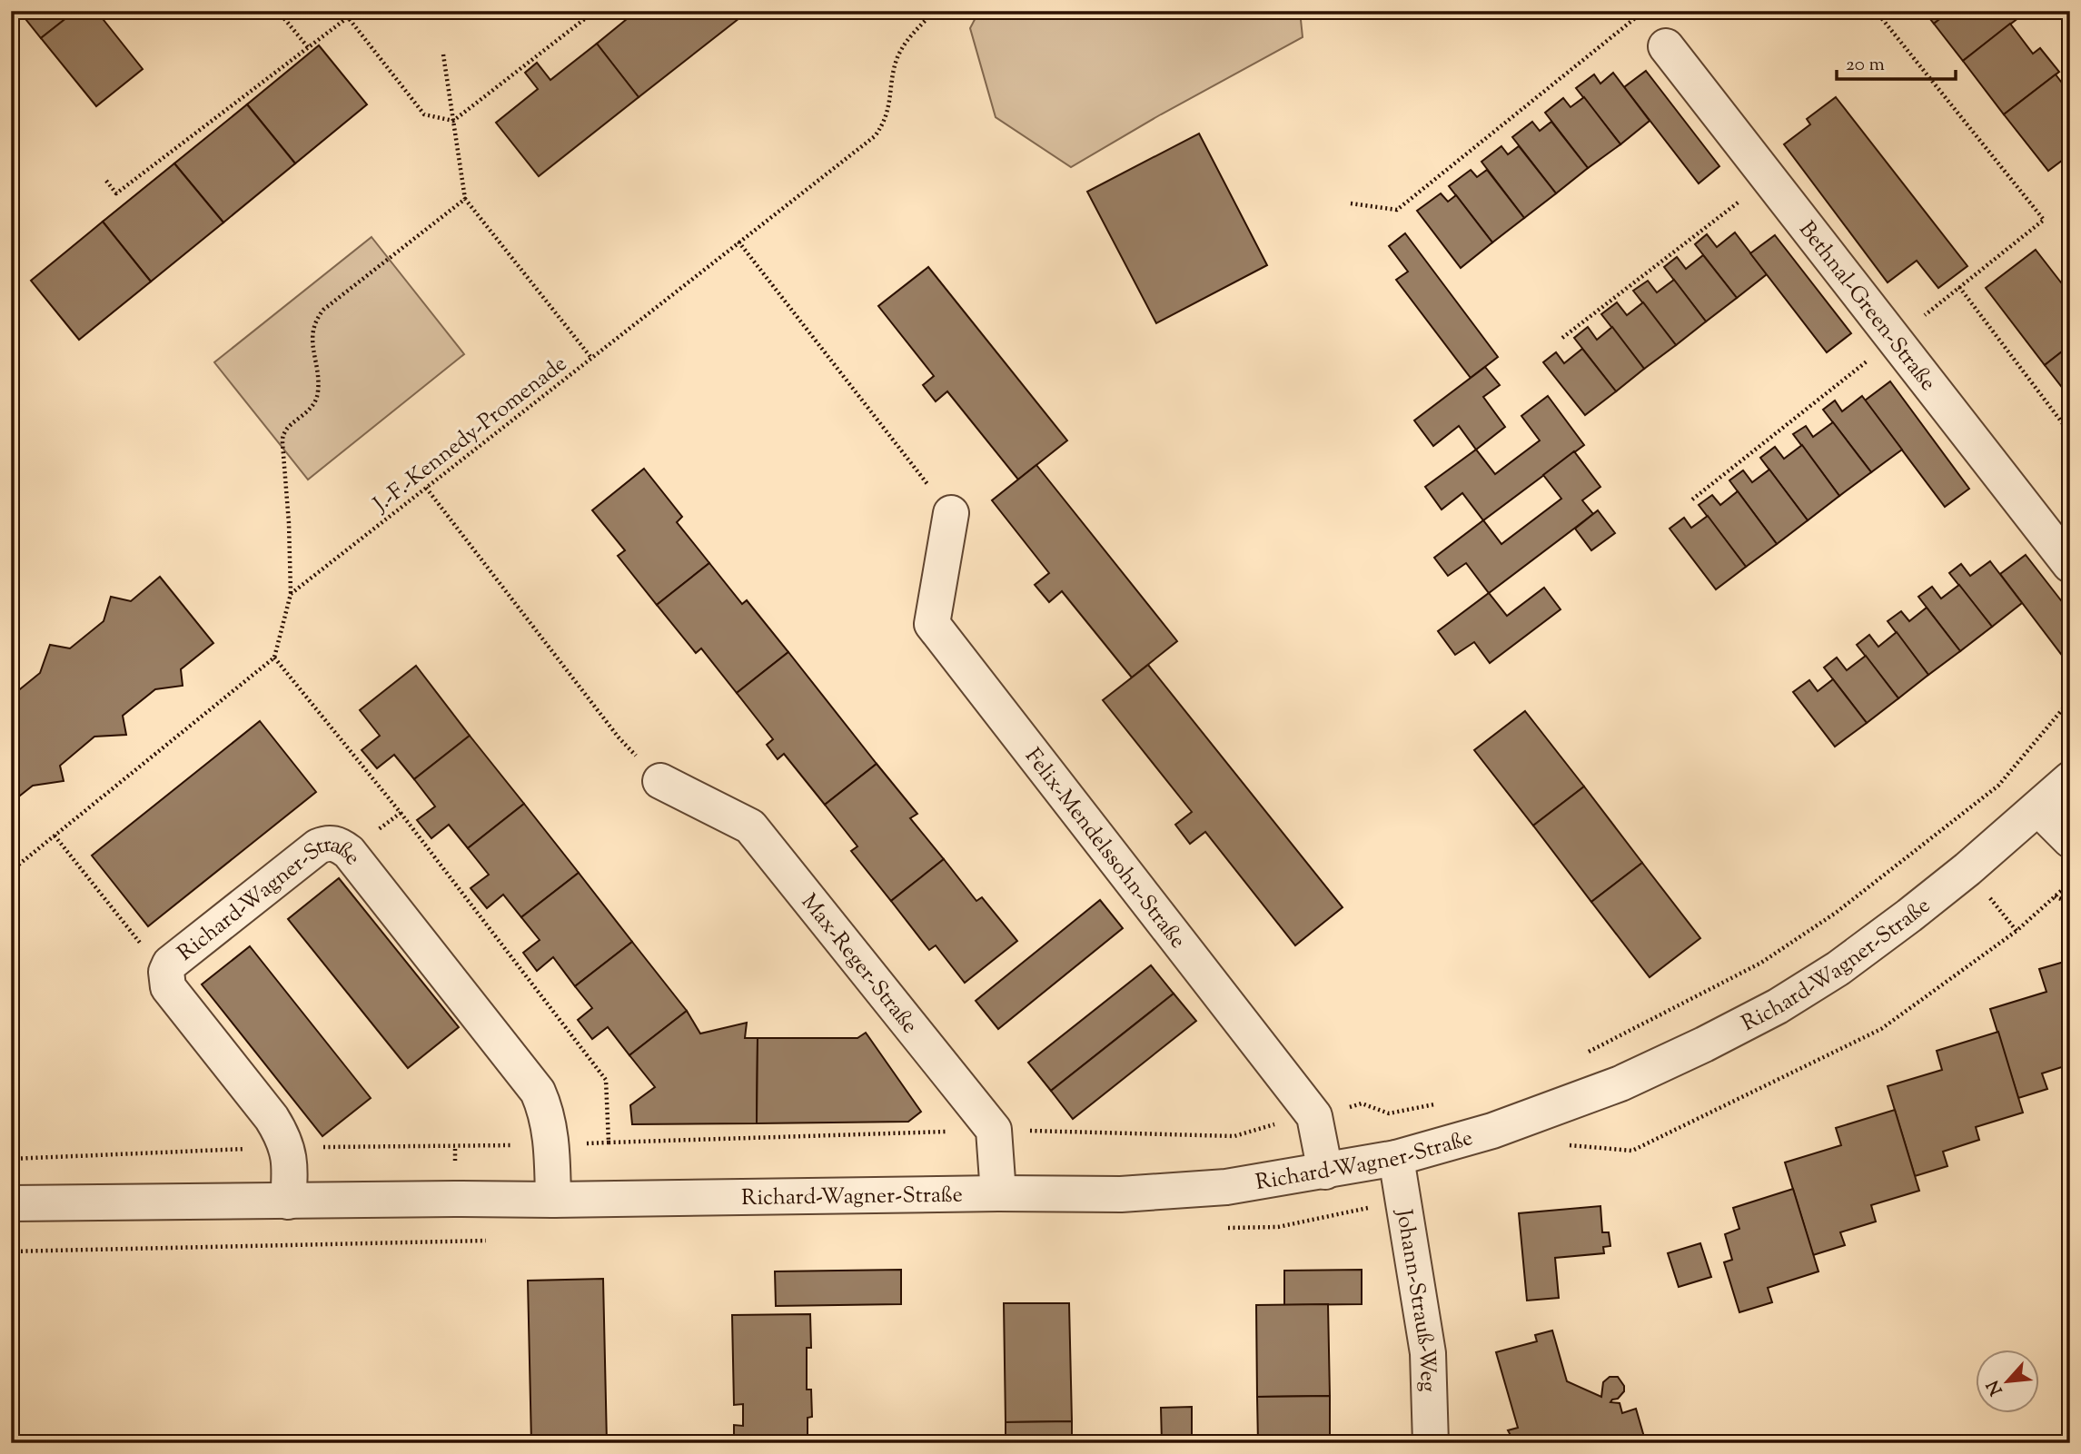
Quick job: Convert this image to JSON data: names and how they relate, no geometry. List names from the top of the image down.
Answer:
{
  "streets": {
    "street": [
      "Bethnal-Green-Straße",
      "Felix-Mendelssohn-Straße",
      "Richard-Wagner-Straße",
      "Max-Reger-Straße",
      "Johann-Strauß-Weg"
    ],
    "path": ["J.-F.-Kennedy-Promenade"]
  },
  "crossings": [
    ["Felix-Mendelssohn-Straße", "Richard-Wagner-Straße"],
    ["Richard-Wagner-Straße", "Max-Reger-Straße"],
    ["Richard-Wagner-Straße", "Johann-Strauß-Weg"]
  ],
  "scale_bar": "20 m",
  "north": "bottom left"
}
